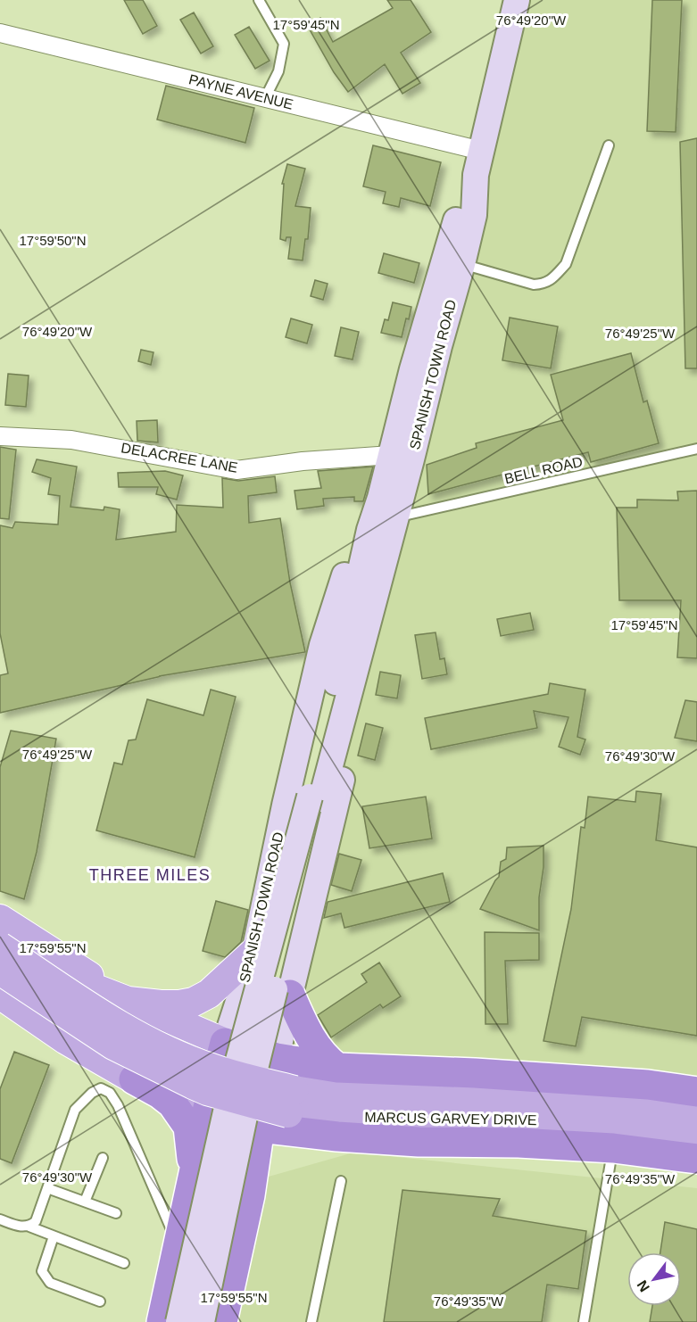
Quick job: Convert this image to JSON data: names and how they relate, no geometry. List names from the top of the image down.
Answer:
{
  "streets": {
    "highway": ["SPANISH TOWN ROAD", "MARCUS GARVEY DRIVE"],
    "street": ["PAYNE AVENUE", "DELACREE LANE"],
    "lane": ["BELL ROAD"]
  },
  "crossings": [
    ["PAYNE AVENUE", "SPANISH TOWN ROAD"],
    ["SPANISH TOWN ROAD", "DELACREE LANE"],
    ["SPANISH TOWN ROAD", "BELL ROAD"],
    ["SPANISH TOWN ROAD", "MARCUS GARVEY DRIVE"]
  ],
  "districts": ["THREE MILES"],
  "north": "bottom left",
  "coordinates": [
    "76°49'20\"W",
    "17°59'45\"N",
    "17°59'50\"N",
    "76°49'25\"W",
    "76°49'30\"W",
    "17°59'55\"N",
    "76°49'35\"W"
  ]
}
